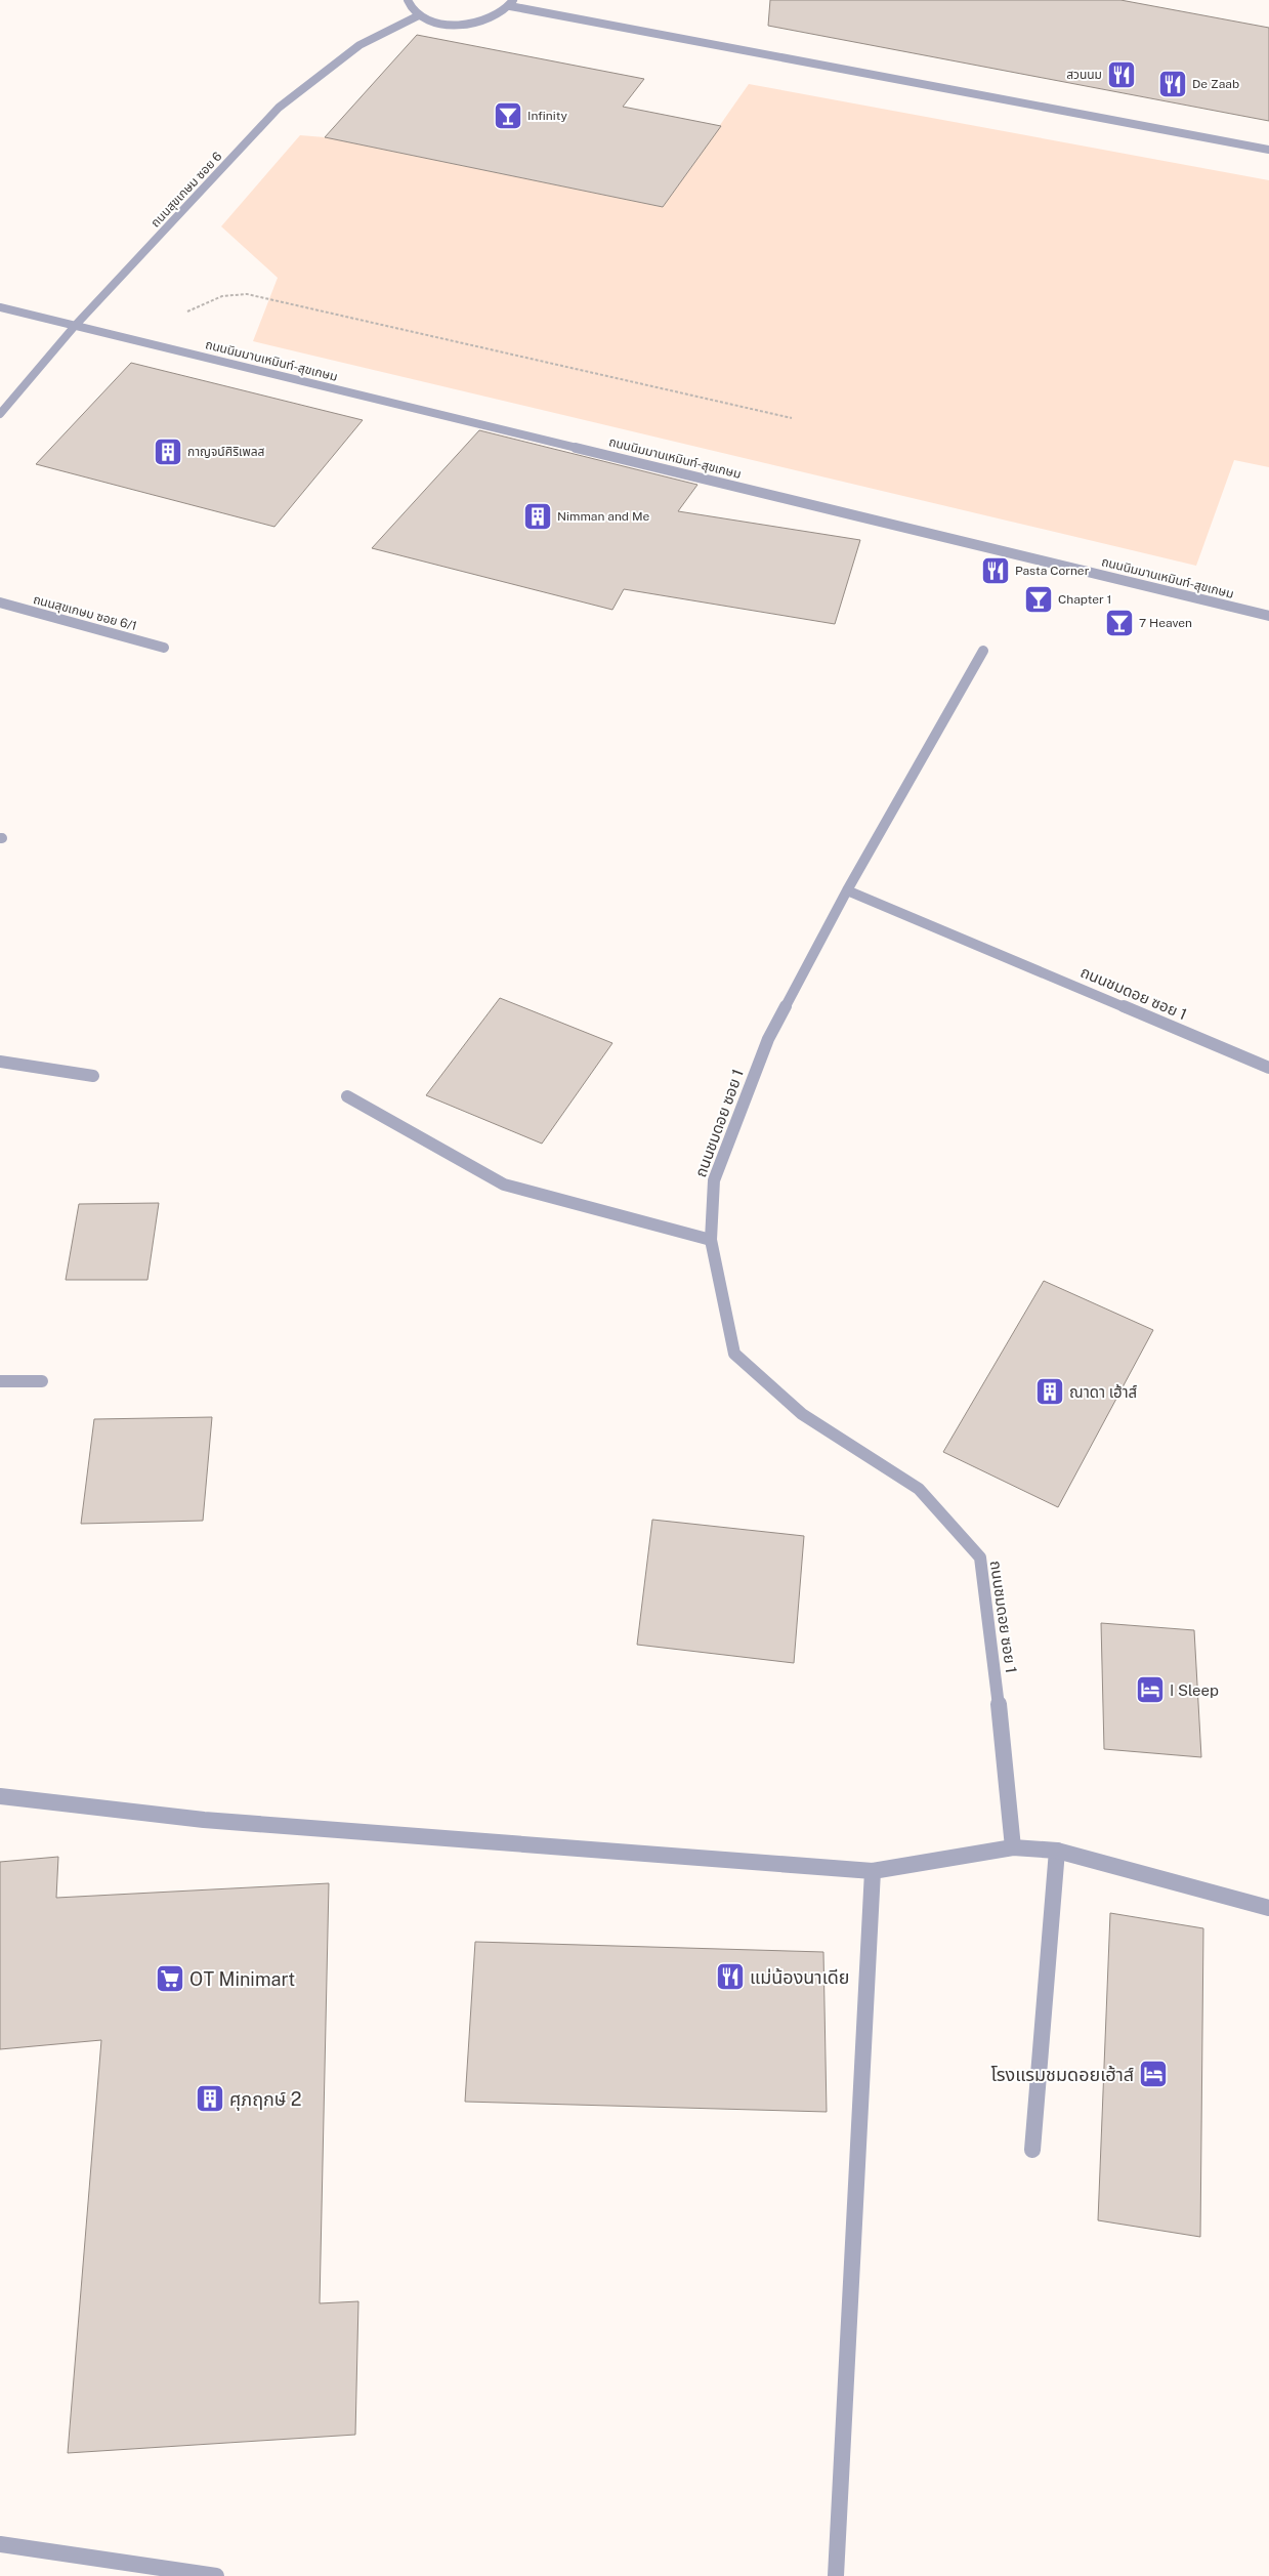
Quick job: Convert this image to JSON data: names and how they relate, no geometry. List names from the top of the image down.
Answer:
{
  "streets": {
    "street": [
      "ถนนสุขเกษม ซอย 6",
      "ถนนนิมมานเหมินท์-สุขเกษม",
      "ถนนสุขเกษม ซอย 6/1",
      "ถนนชมดอย ซอย 1"
    ]
  },
  "crossings": [
    ["ถนนสุขเกษม ซอย 6", "ถนนนิมมานเหมินท์-สุขเกษม"]
  ],
  "places": {
    "restaurant": [
      "สวนนม",
      "De Zaab",
      "Pasta Corner",
      "แม่น้องนาเดีย"
    ],
    "bar": ["Infinity", "Chapter 1", "7 Heaven"],
    "building": [
      "กาญจน์ศิริเพลส",
      "Nimman and Me",
      "ณาดา เฮ้าส์",
      "ศุภฤกษ์ 2"
    ],
    "hotel": ["I Sleep", "โรงแรมชมดอยเฮ้าส์"],
    "supermarket": ["OT Minimart"]
  }
}
